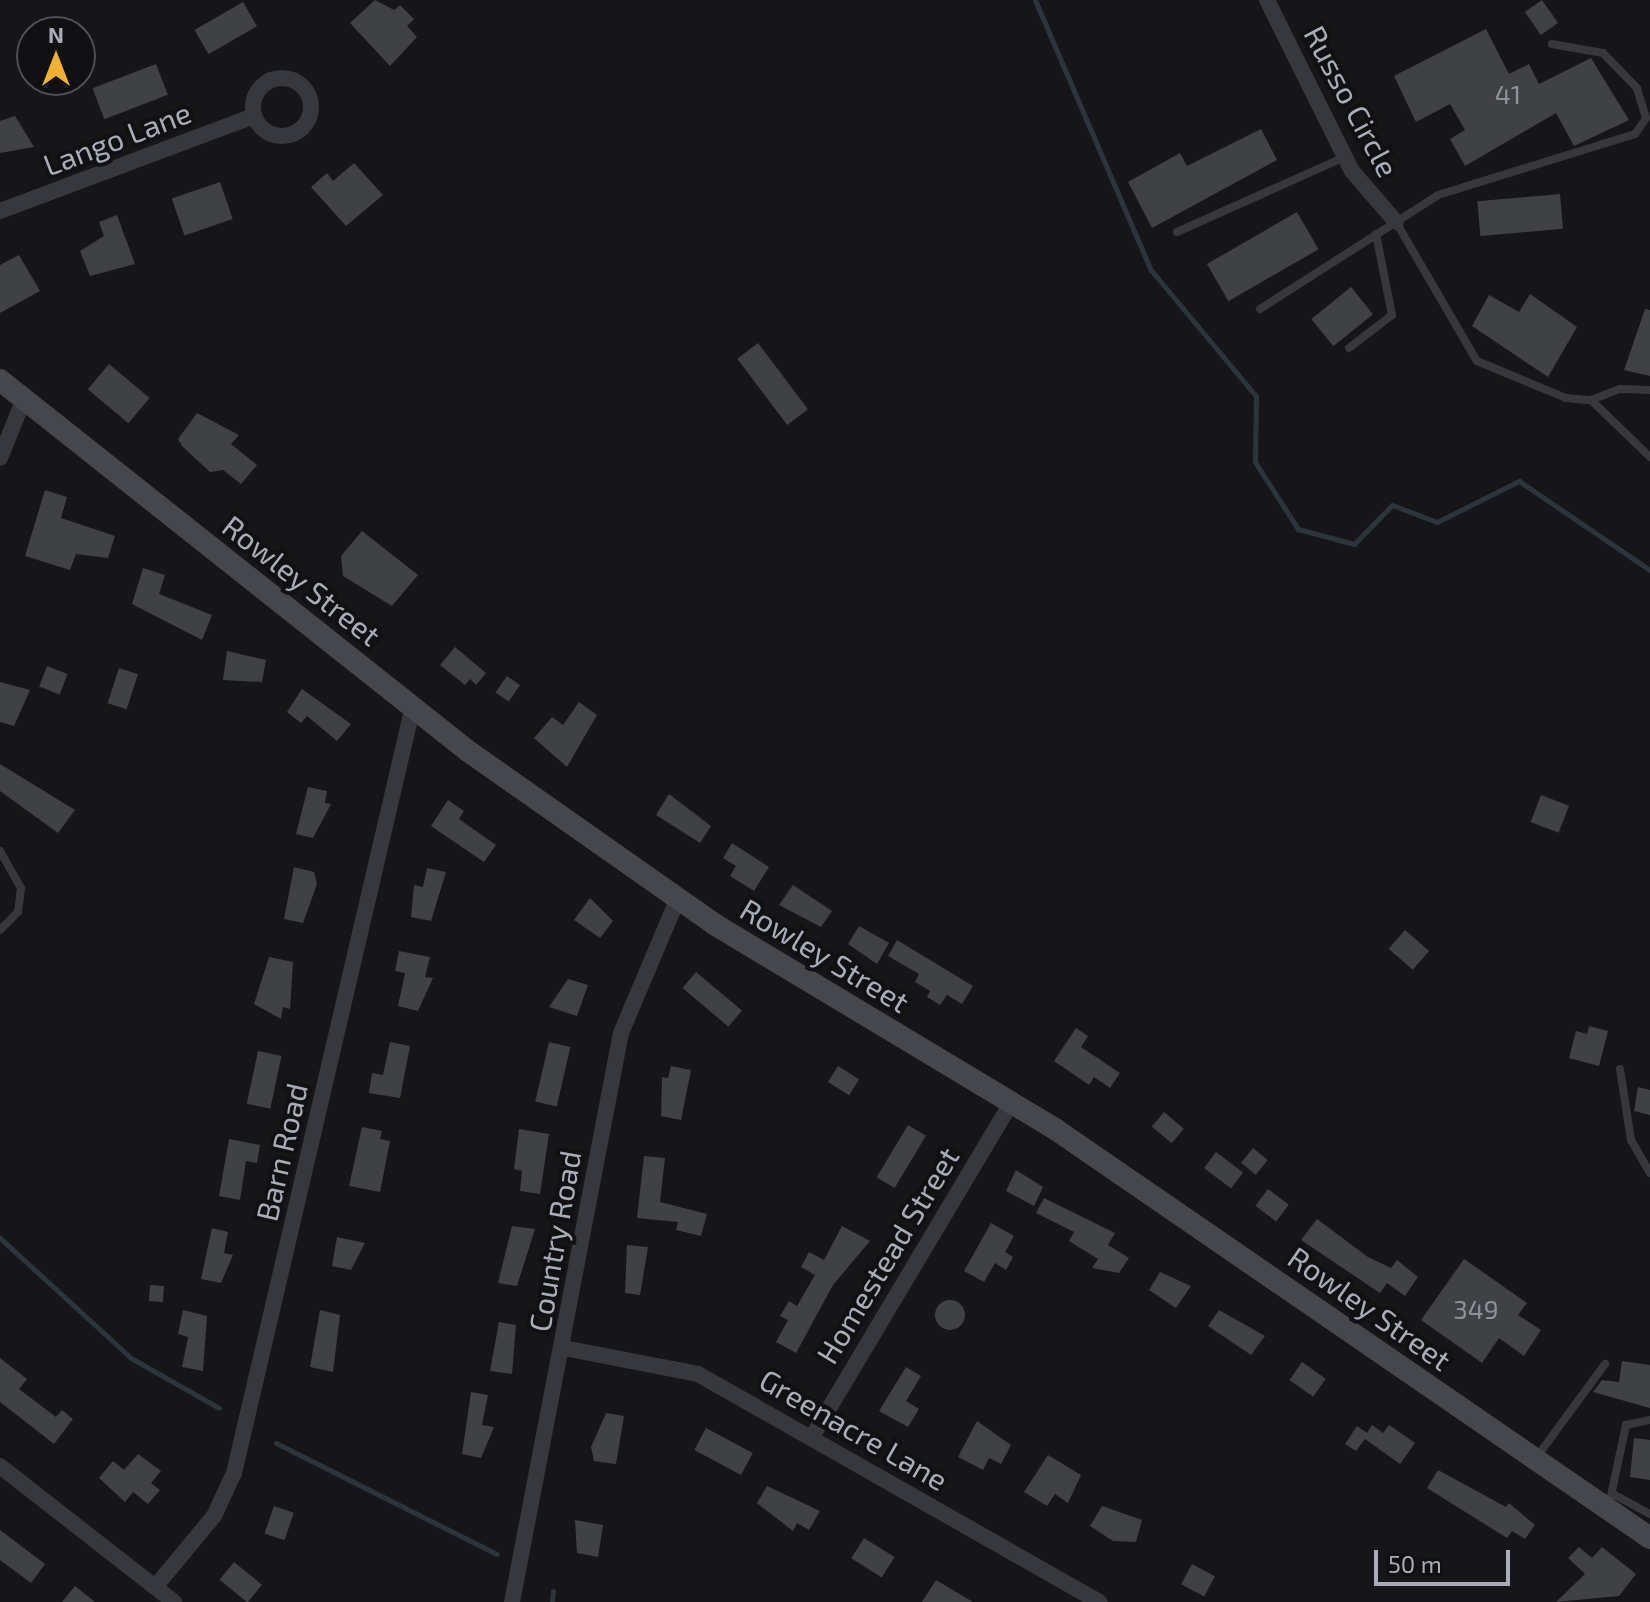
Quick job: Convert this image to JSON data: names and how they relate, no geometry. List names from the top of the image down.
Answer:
{
  "streets": {
    "street": [
      "Russo Circle",
      "Lango Lane",
      "Rowley Street",
      "Barn Road",
      "Country Road",
      "Homestead Street",
      "Greenacre Lane"
    ]
  },
  "crossings": [
    ["Rowley Street", "Barn Road"],
    ["Rowley Street", "Country Road"],
    ["Rowley Street", "Homestead Street"],
    ["Country Road", "Greenacre Lane"],
    ["Homestead Street", "Greenacre Lane"]
  ],
  "house_numbers": ["41", "349"],
  "scale_bar": "50 m",
  "north": "top"
}
